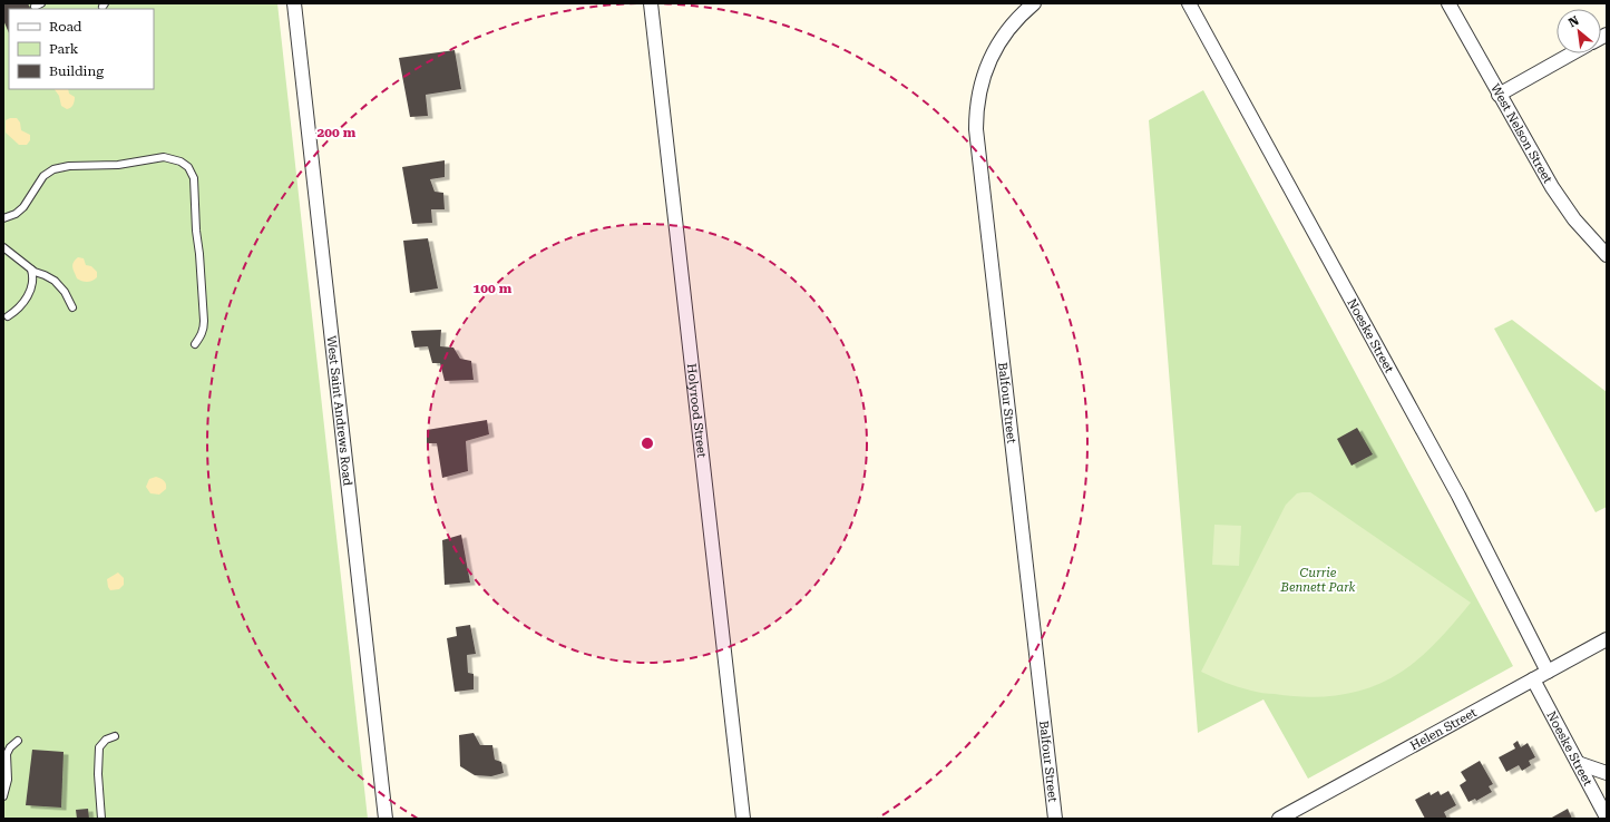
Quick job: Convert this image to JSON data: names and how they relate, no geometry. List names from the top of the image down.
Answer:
{
  "streets": {
    "street": [
      "West Nelson Street",
      "Noeske Street",
      "Balfour Street",
      "West Saint Andrews Road",
      "Holyrood Street",
      "Helen Street"
    ]
  },
  "crossings": [
    ["Noeske Street", "Helen Street"]
  ],
  "parks": ["Currie Bennett Park"],
  "legend": ["Road", "Park", "Building"],
  "north": "top left",
  "rings": ["200 m", "100 m"]
}
